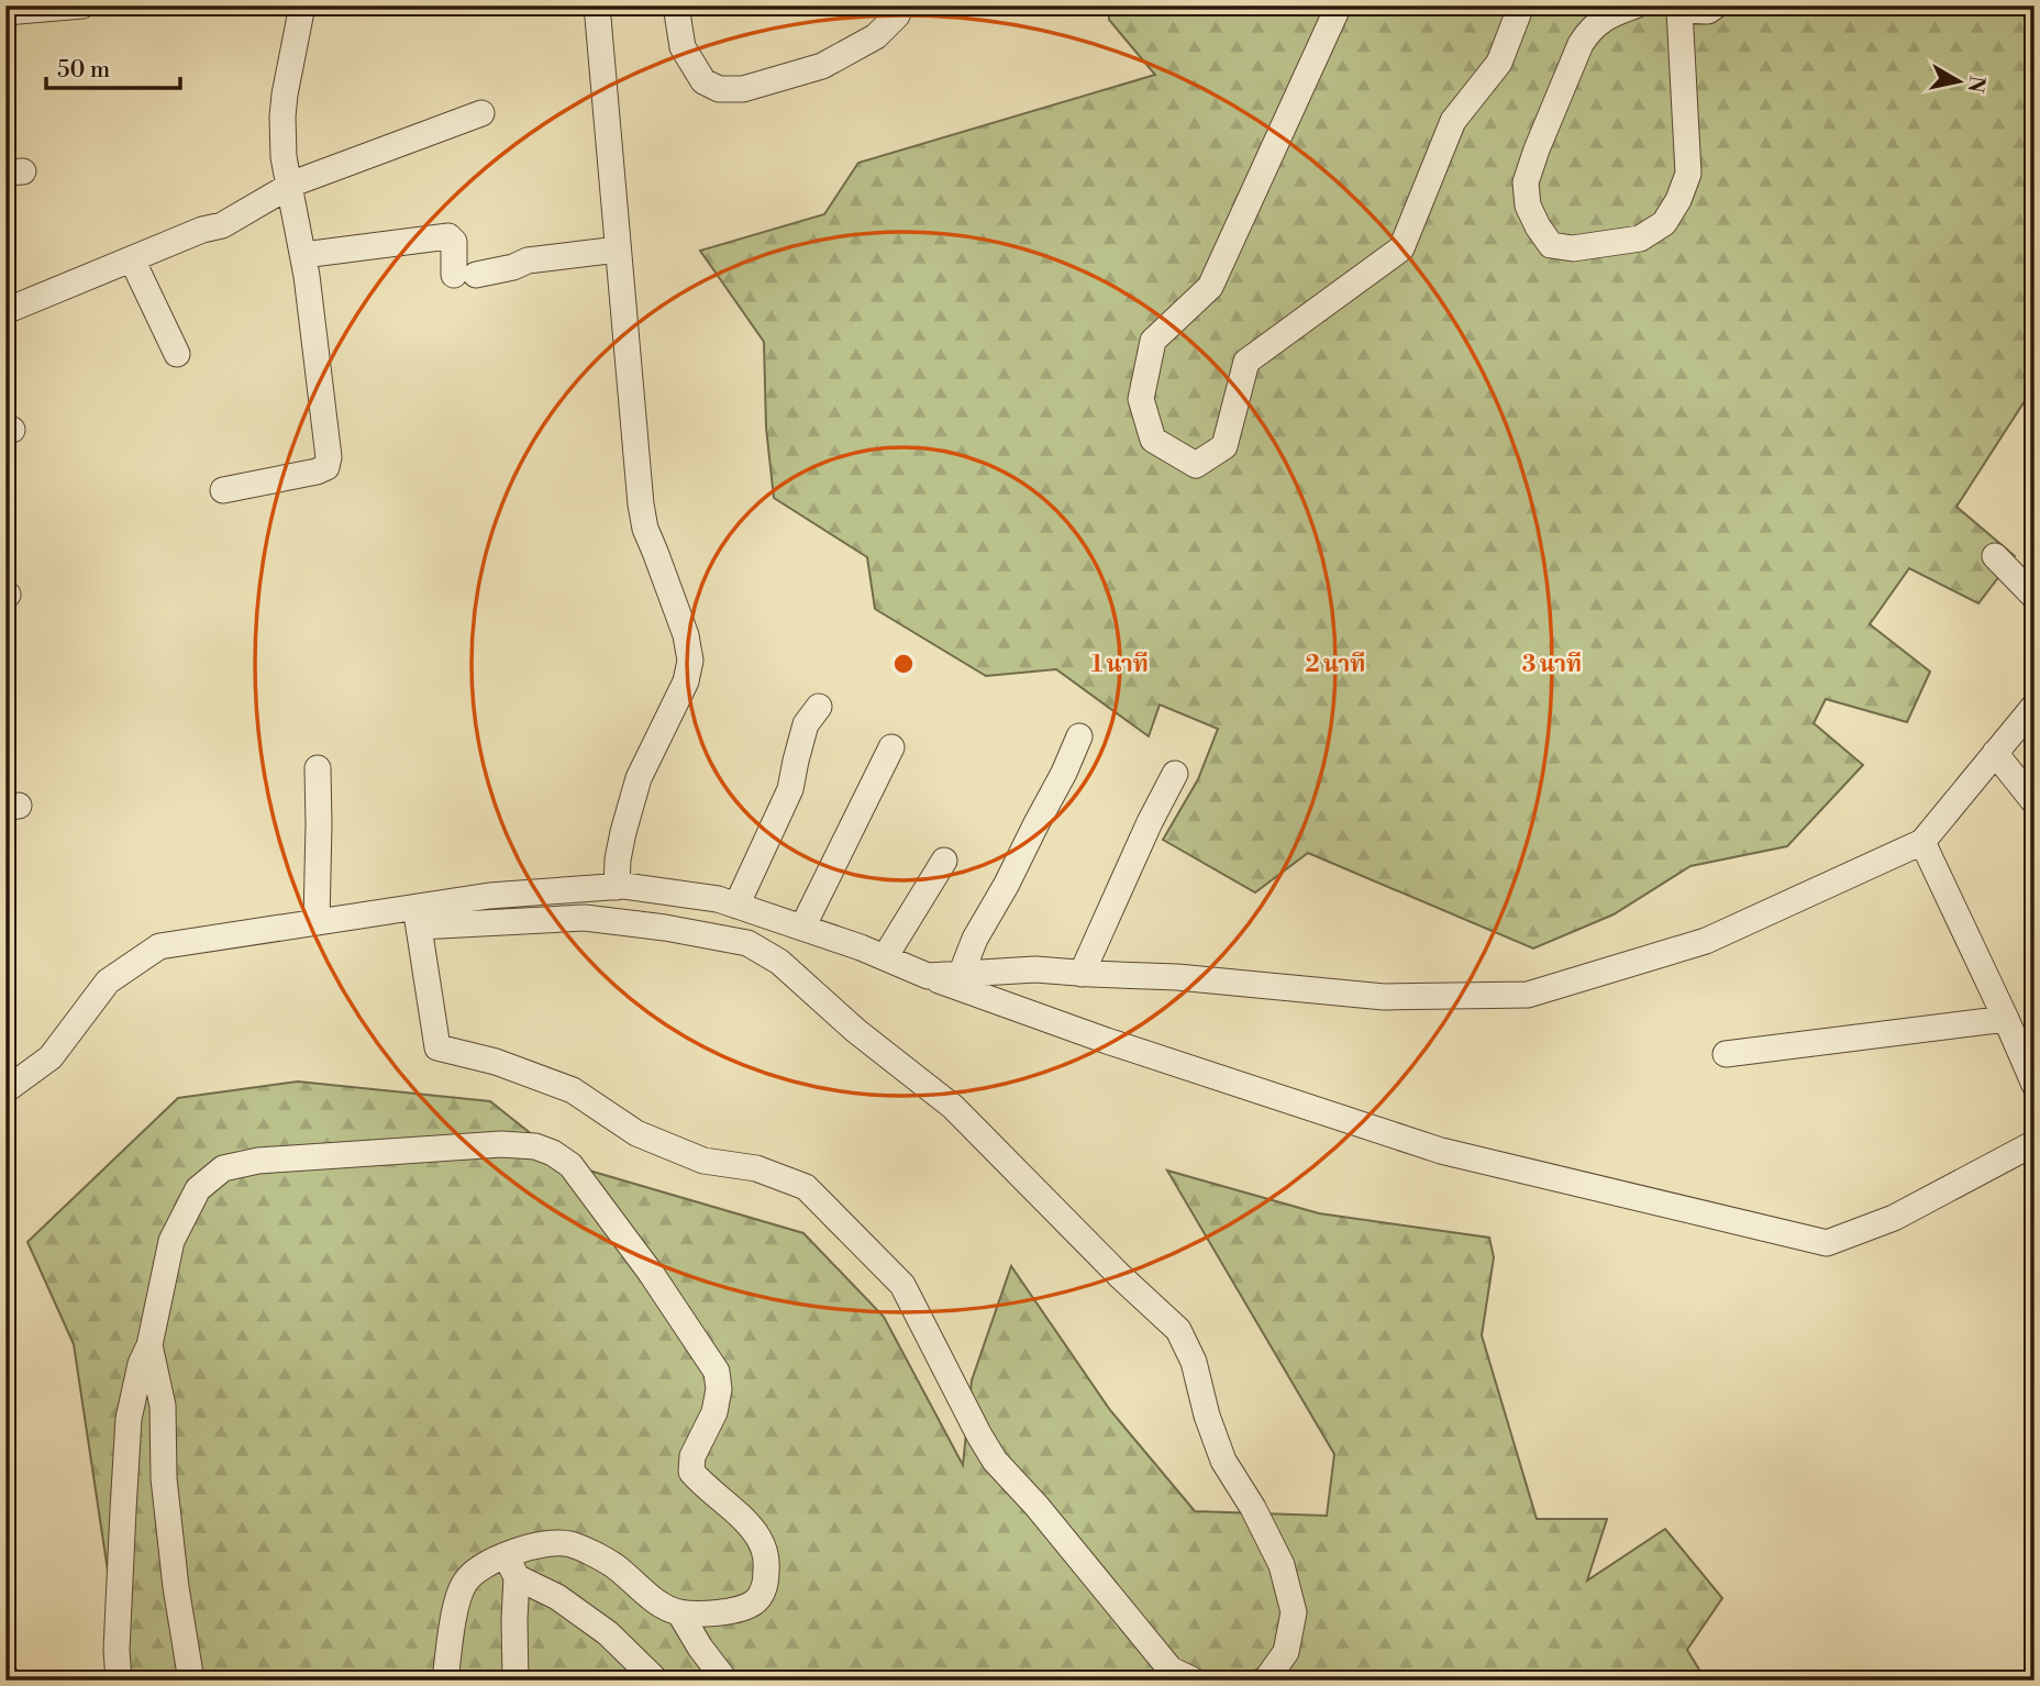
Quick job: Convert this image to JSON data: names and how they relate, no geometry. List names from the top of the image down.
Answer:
{
  "scale_bar": "50 m",
  "north": "right",
  "rings": ["1 นาที", "2 นาที", "3 นาที"]
}
